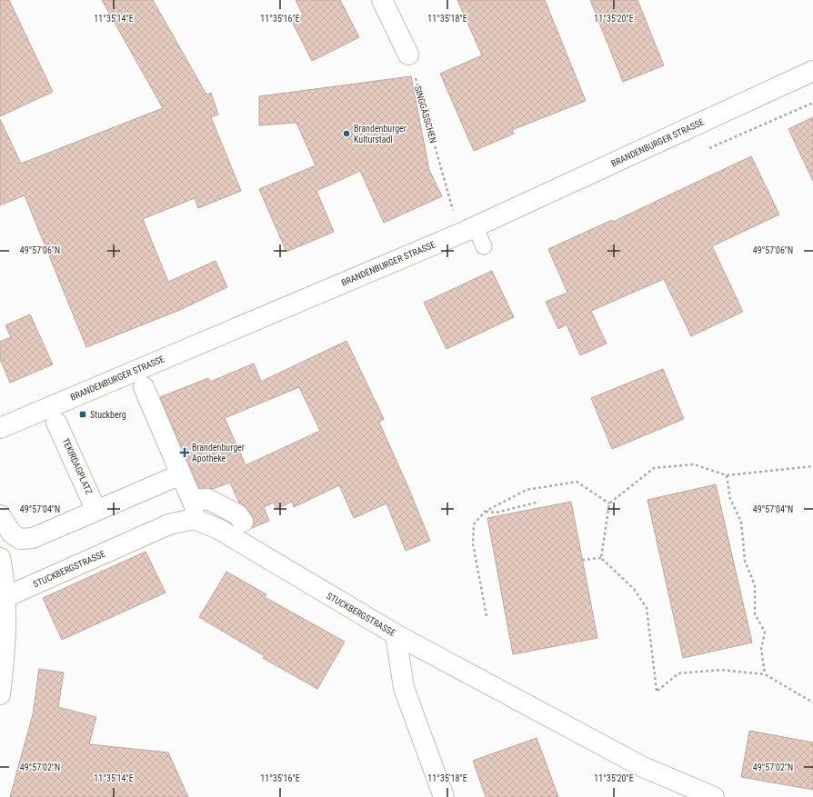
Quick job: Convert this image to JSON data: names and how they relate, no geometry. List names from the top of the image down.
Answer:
{
  "streets": {
    "street": ["BRANDENBURGER STRASSE", "TEKIRDAGPLATZ", "STUCKBERGSTRASSE"],
    "path": ["SINGGÄSSCHEN"]
  },
  "crossings": [
    ["SINGGÄSSCHEN", "BRANDENBURGER STRASSE"]
  ],
  "places": {
    "other": ["Brandenburger Kulturstadl"],
    "transit": ["Stuckberg"],
    "health": ["Brandenburger Apotheke"]
  },
  "coordinates": [
    "11°35'14\"E",
    "11°35'16\"E",
    "11°35'18\"E",
    "11°35'20\"E",
    "49°57'06\"N",
    "49°57'04\"N",
    "49°57'02\"N"
  ]
}
